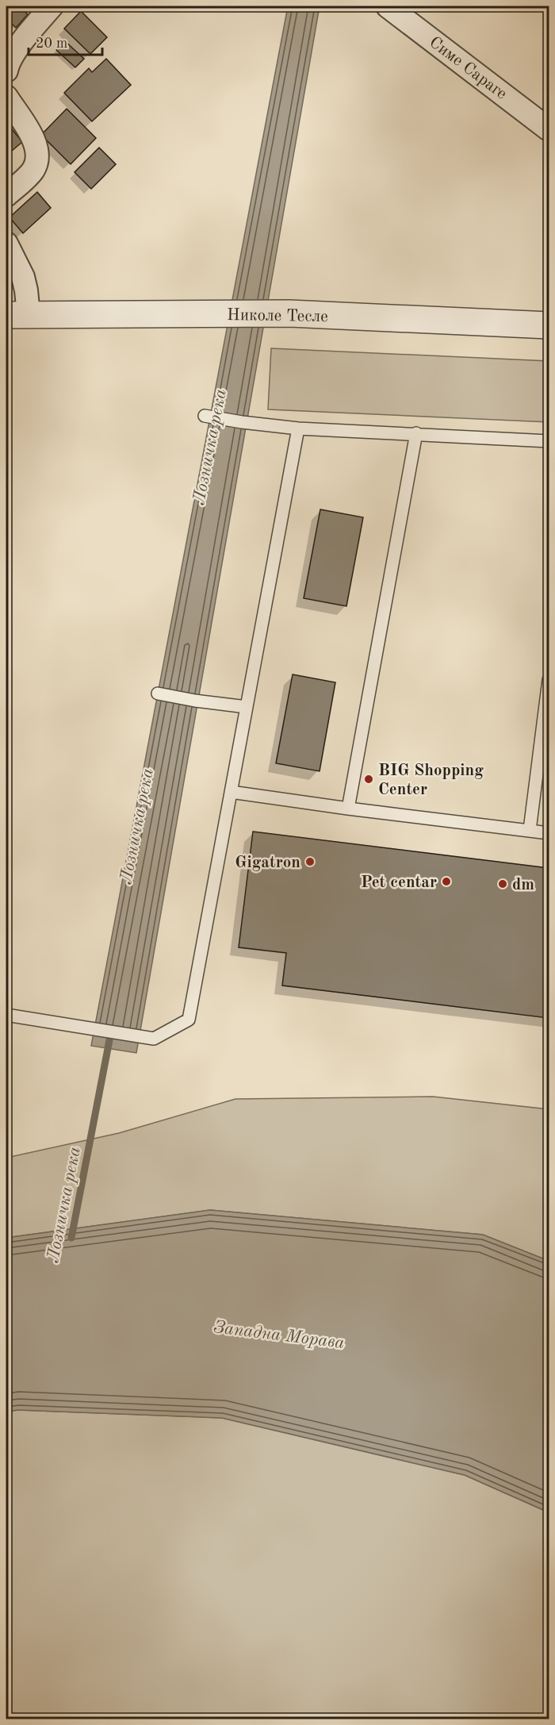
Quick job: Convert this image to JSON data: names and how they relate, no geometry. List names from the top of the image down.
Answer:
{
  "streets": {
    "street": ["Симе Сараге", "Николе Тесле"]
  },
  "water": ["Лозничка река", "Западна Морава"],
  "places": [
    "BIG Shopping Center",
    "Gigatron",
    "Pet centar",
    "dm"
  ],
  "scale_bar": "20 m"
}
